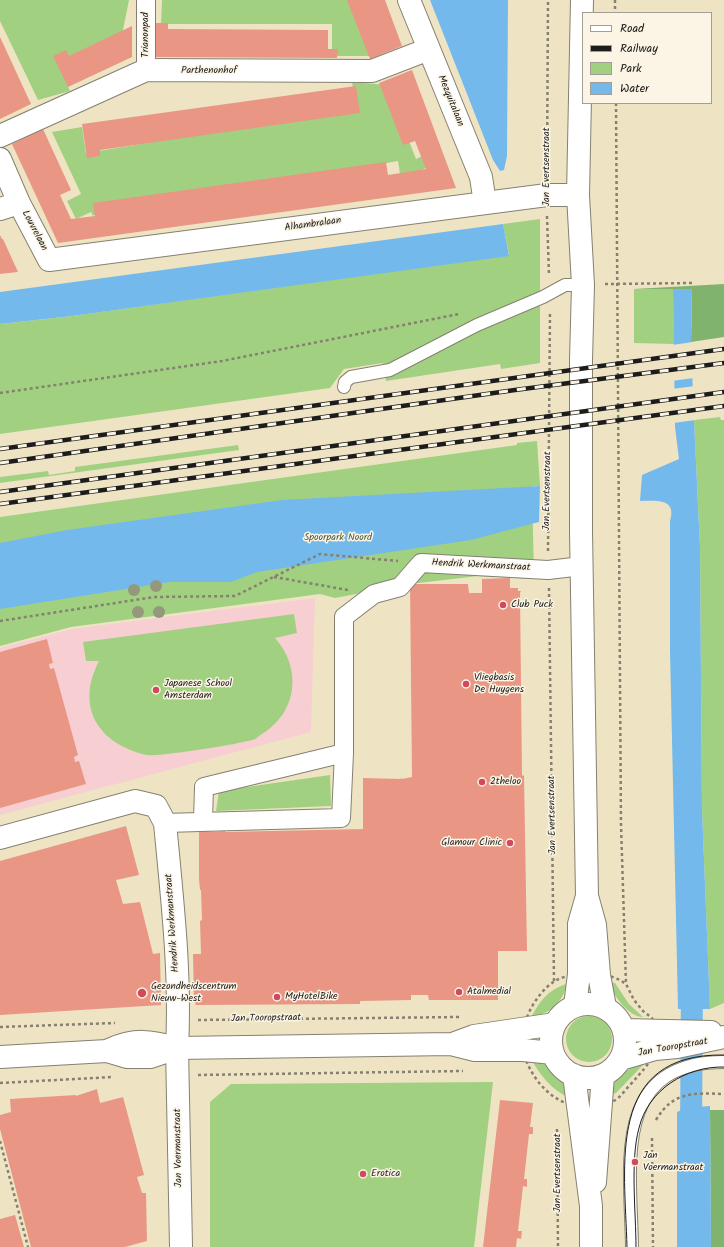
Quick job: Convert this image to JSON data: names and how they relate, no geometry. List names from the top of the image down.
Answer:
{
  "streets": {
    "street": [
      "Trianonpad",
      "Parthenonhof",
      "Mezquitalaan",
      "Alhambralaan",
      "Louvrelaan",
      "Hendrik Werkmanstraat",
      "Jan Tooropstraat",
      "Jan Voermanstraat"
    ],
    "path": ["Jan Evertsenstraat"]
  },
  "crossings": [
    ["Trianonpad", "Parthenonhof"],
    ["Parthenonhof", "Mezquitalaan"],
    ["Mezquitalaan", "Alhambralaan"],
    ["Jan Evertsenstraat", "Alhambralaan"],
    ["Jan Evertsenstraat", "Hendrik Werkmanstraat"],
    ["Alhambralaan", "Louvrelaan"],
    ["Hendrik Werkmanstraat", "Jan Tooropstraat"],
    ["Hendrik Werkmanstraat", "Jan Voermanstraat"]
  ],
  "parks": ["Spoorpark Noord"],
  "places": [
    "Club Puck",
    "Vliegbasis De Huygens",
    "Japanese School Amsterdam",
    "2theloo",
    "Glamour Clinic",
    "Atalmedial",
    "Gezondheidscentrum Nieuw-West",
    "MyHotelBike",
    "Jan Voermanstraat",
    "Erotica"
  ],
  "legend": [
    "Road",
    "Railway",
    "Park",
    "Water"
  ]
}
